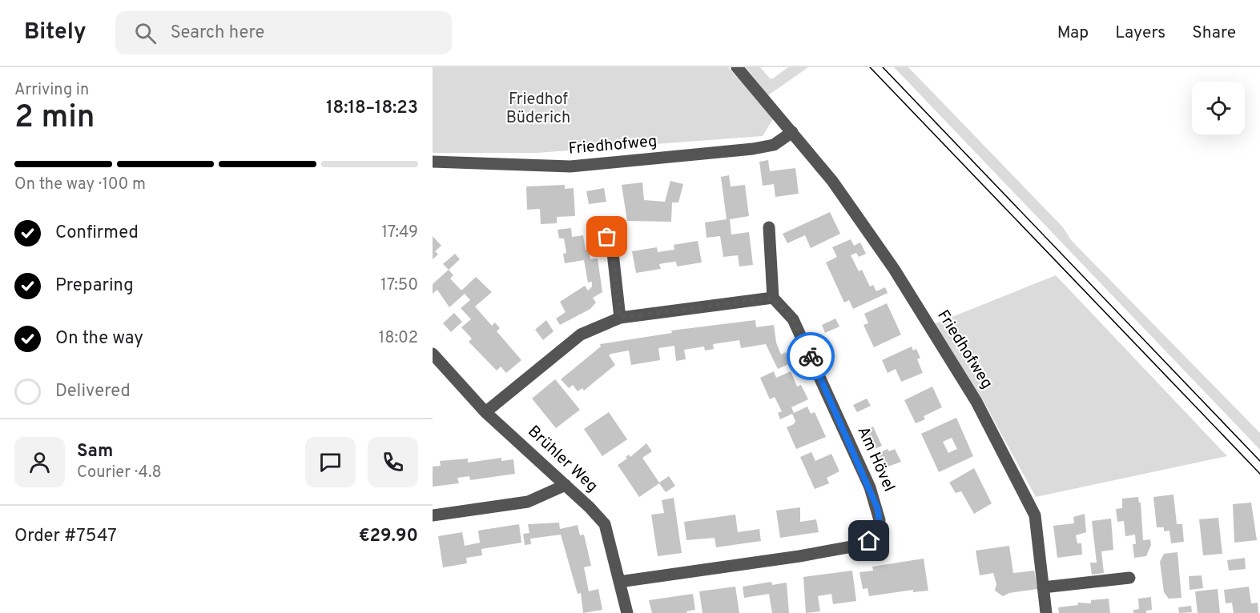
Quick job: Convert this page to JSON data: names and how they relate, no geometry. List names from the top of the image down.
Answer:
{
  "streets": {
    "street": ["Friedhofweg", "Brühler Weg", "Am Hövel"]
  },
  "crossings": [
    ["Brühler Weg", "Am Hövel"]
  ],
  "parks": ["Friedhof Büderich"],
  "page": {
    "header": "Bitely",
    "search": "Search here",
    "nav": ["Map", "Layers", "Share"],
    "heading": ["2 min", "Arriving in", "18:18–18:23"],
    "panel": [
      "Sam",
      "Courier · 4.8",
      "Order #7547",
      "€29.90"
    ],
    "bar": "On the way · 100 m",
    "list": [
      ["Confirmed", "17:49"],
      ["Preparing", "17:50"],
      ["On the way", "18:02"],
      "Delivered"
    ]
  }
}
